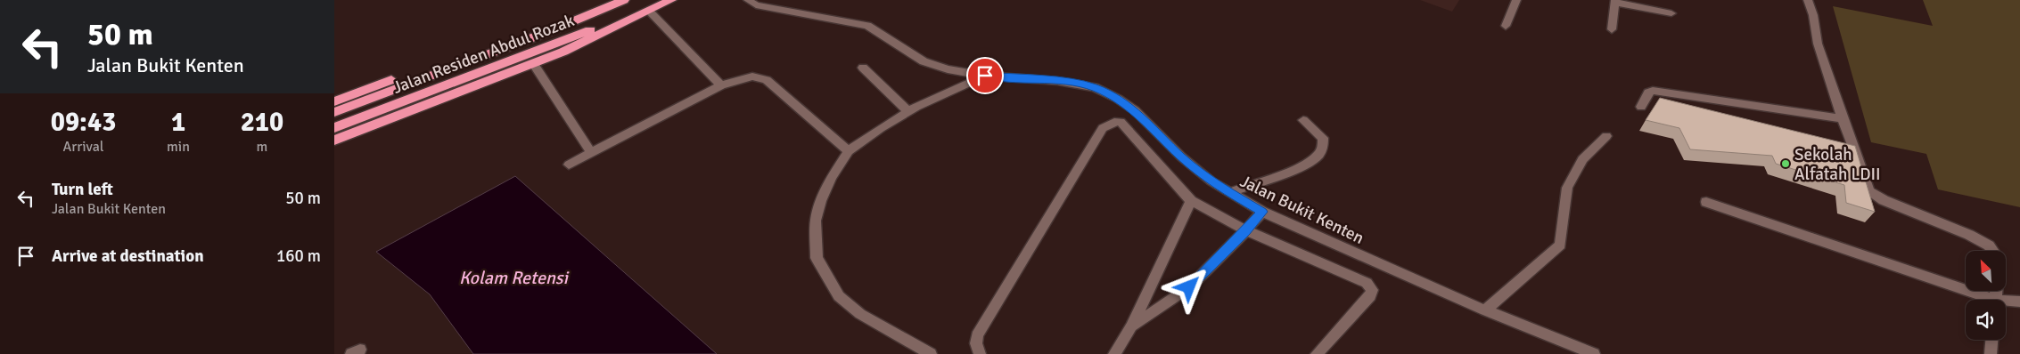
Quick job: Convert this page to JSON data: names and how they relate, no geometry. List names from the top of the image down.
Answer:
{
  "streets": {
    "highway": ["Jalan Residen Abdul Rozak"],
    "street": ["Jalan Bukit Kenten"]
  },
  "water": ["Kolam Retensi"],
  "places": ["Sekolah Alfatah LDII"],
  "north": "top left",
  "page": {
    "turn": ["50 m", "Jalan Bukit Kenten"],
    "eta": [
      "09:43",
      "Arrival",
      "1",
      "min",
      "210",
      "m"
    ],
    "list": [
      {
        "name": "Turn left",
        "note": "Jalan Bukit Kenten",
        "value": "50 m"
      },
      {
        "name": "Arrive at destination",
        "value": "160 m"
      }
    ]
  }
}
